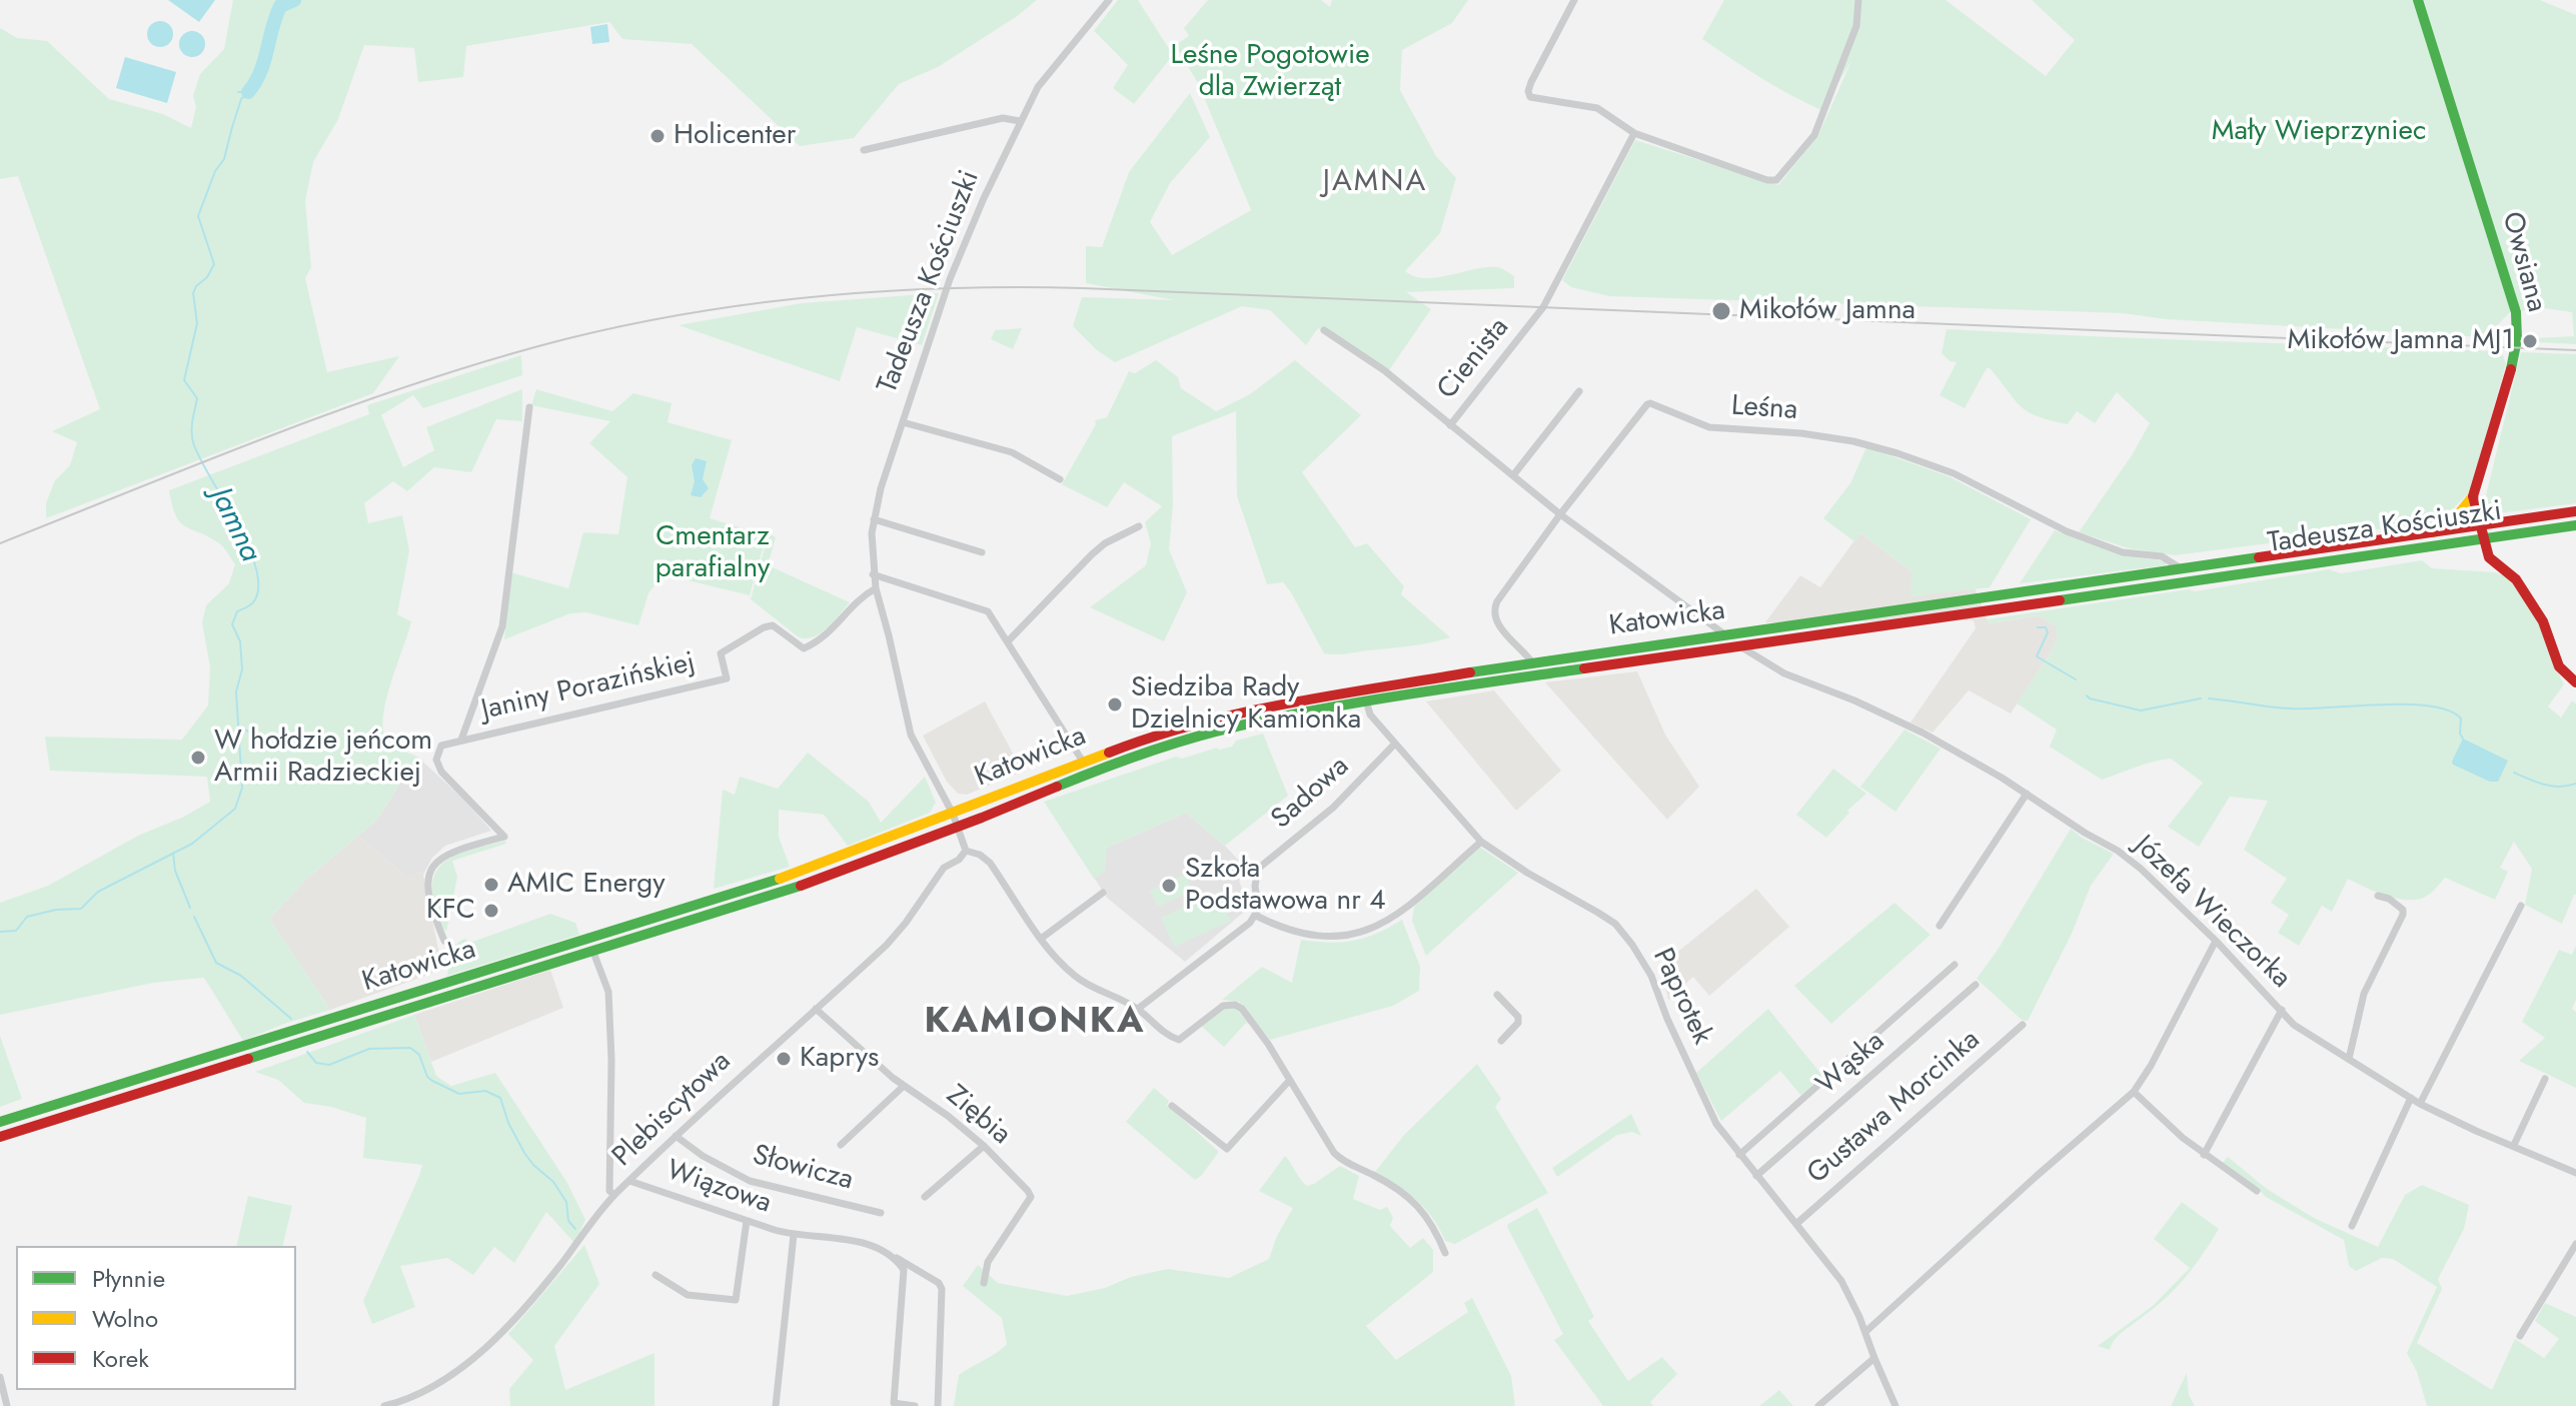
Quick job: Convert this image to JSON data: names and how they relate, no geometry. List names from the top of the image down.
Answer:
{
  "streets": {
    "main road": ["Owsiana", "Tadeusza Kościuszki", "Katowicka"],
    "street": [
      "Cienista",
      "Leśna",
      "Janiny Porazińskiej",
      "Sadowa",
      "Józefa Wieczorka",
      "Paprotek",
      "Wąska",
      "Gustawa Morcinka",
      "Plebiscytowa",
      "Ziębia",
      "Słowicza",
      "Wiązowa"
    ]
  },
  "crossings": [
    ["Tadeusza Kościuszki", "Katowicka"],
    ["Tadeusza Kościuszki", "Janiny Porazińskiej"],
    ["Cienista", "Leśna"],
    ["Cienista", "Katowicka"],
    ["Leśna", "Katowicka"],
    ["Katowicka", "Józefa Wieczorka"],
    ["Katowicka", "Paprotek"],
    ["Sadowa", "Paprotek"],
    ["Paprotek", "Wąska"],
    ["Paprotek", "Gustawa Morcinka"],
    ["Plebiscytowa", "Ziębia"],
    ["Plebiscytowa", "Słowicza"],
    ["Plebiscytowa", "Wiązowa"]
  ],
  "districts": ["JAMNA", "KAMIONKA"],
  "water": ["Jamna"],
  "parks": ["Leśne Pogotowie dla Zwierząt", "Mały Wieprzyniec", "Cmentarz parafialny"],
  "places": [
    "Holicenter",
    "Mikołów Jamna",
    "Mikołów Jamna MJ1",
    "Siedziba Rady Dzielnicy Kamionka",
    "W hołdzie jeńcom Armii Radzieckiej",
    "AMIC Energy",
    "Szkoła Podstawowa nr 4",
    "KFC",
    "Kaprys"
  ],
  "legend": ["Płynnie", "Wolno", "Korek"]
}
